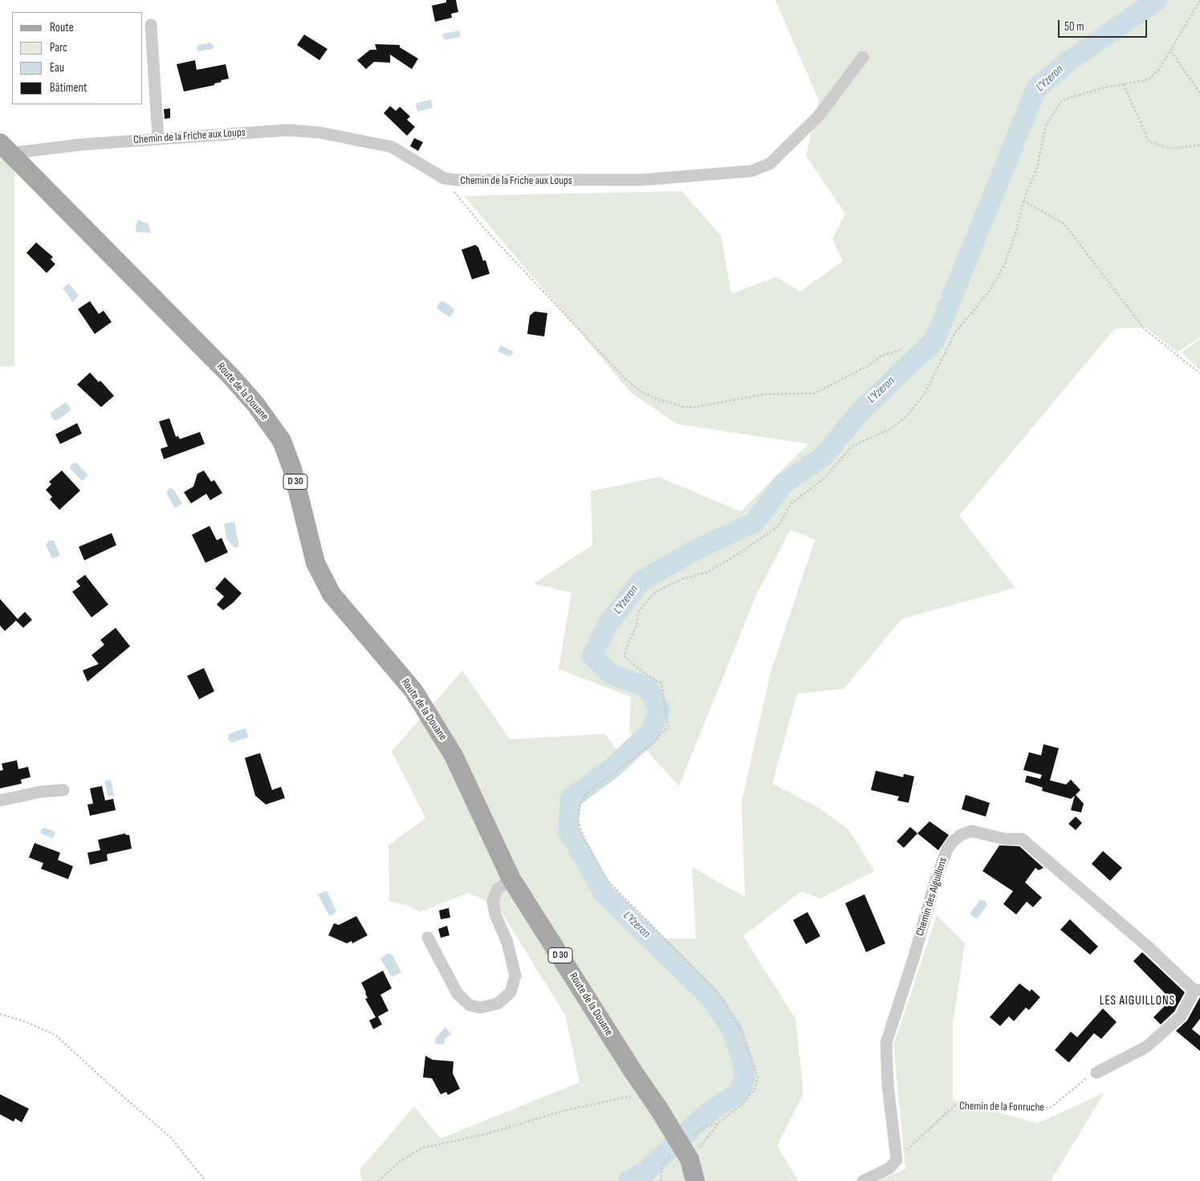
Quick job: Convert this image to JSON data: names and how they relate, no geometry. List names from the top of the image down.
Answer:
{
  "streets": {
    "main road": ["Route de la Douane", "D 30"],
    "street": ["Chemin de la Friche aux Loups", "Chemin des Aiguillons"],
    "path": ["Chemin de la Fonruche"]
  },
  "crossings": [
    ["Chemin de la Friche aux Loups", "Route de la Douane"],
    ["Chemin des Aiguillons", "Chemin de la Fonruche"]
  ],
  "districts": ["LES AIGUILLONS"],
  "water": ["L'Yzeron"],
  "legend": [
    "Route",
    "Parc",
    "Eau",
    "Bâtiment"
  ],
  "scale_bar": "50 m"
}
